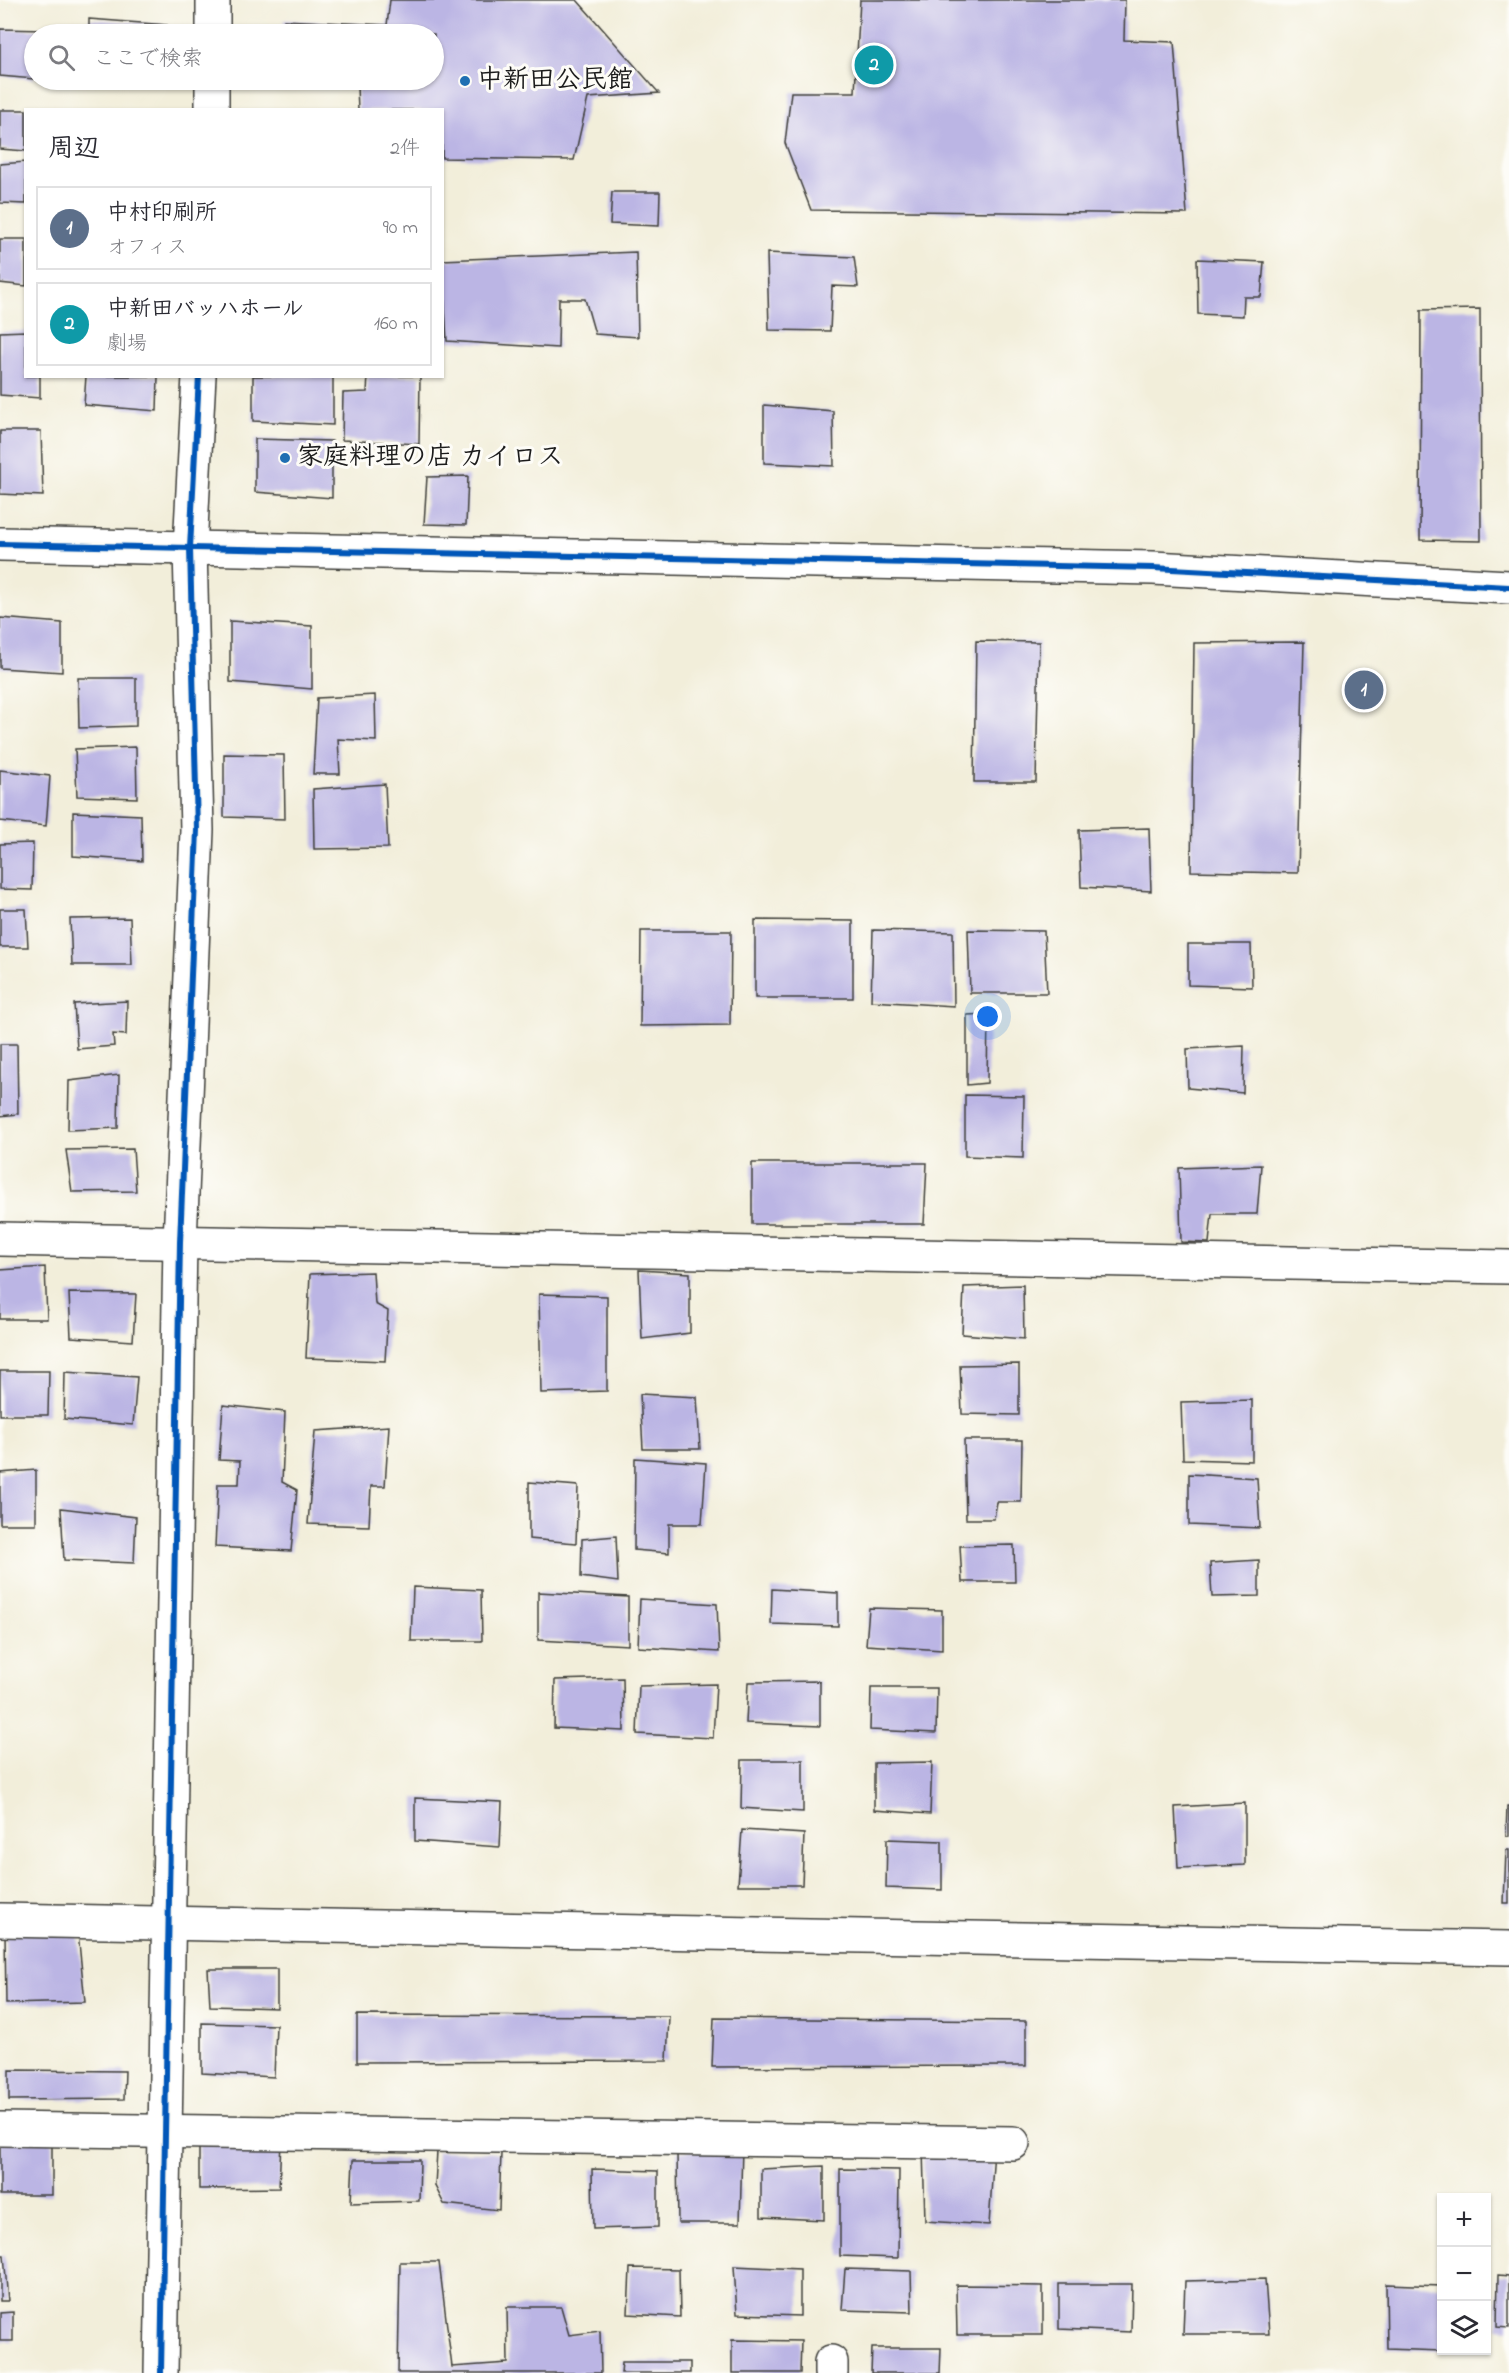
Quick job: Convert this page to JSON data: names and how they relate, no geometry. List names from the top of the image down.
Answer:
{
  "places": ["中新田公民館", "家庭料理の店 カイロス"],
  "page": {
    "search": "ここで検索",
    "pins": ["2", "1"],
    "heading": ["周辺", "2件"],
    "list": [
      {
        "mark": "1",
        "name": "中村印刷所",
        "note": "オフィス",
        "value": "90 m"
      },
      {
        "mark": "2",
        "name": "中新田バッハホール",
        "note": "劇場",
        "value": "160 m"
      }
    ],
    "map_buttons": ["+", "−"]
  }
}
